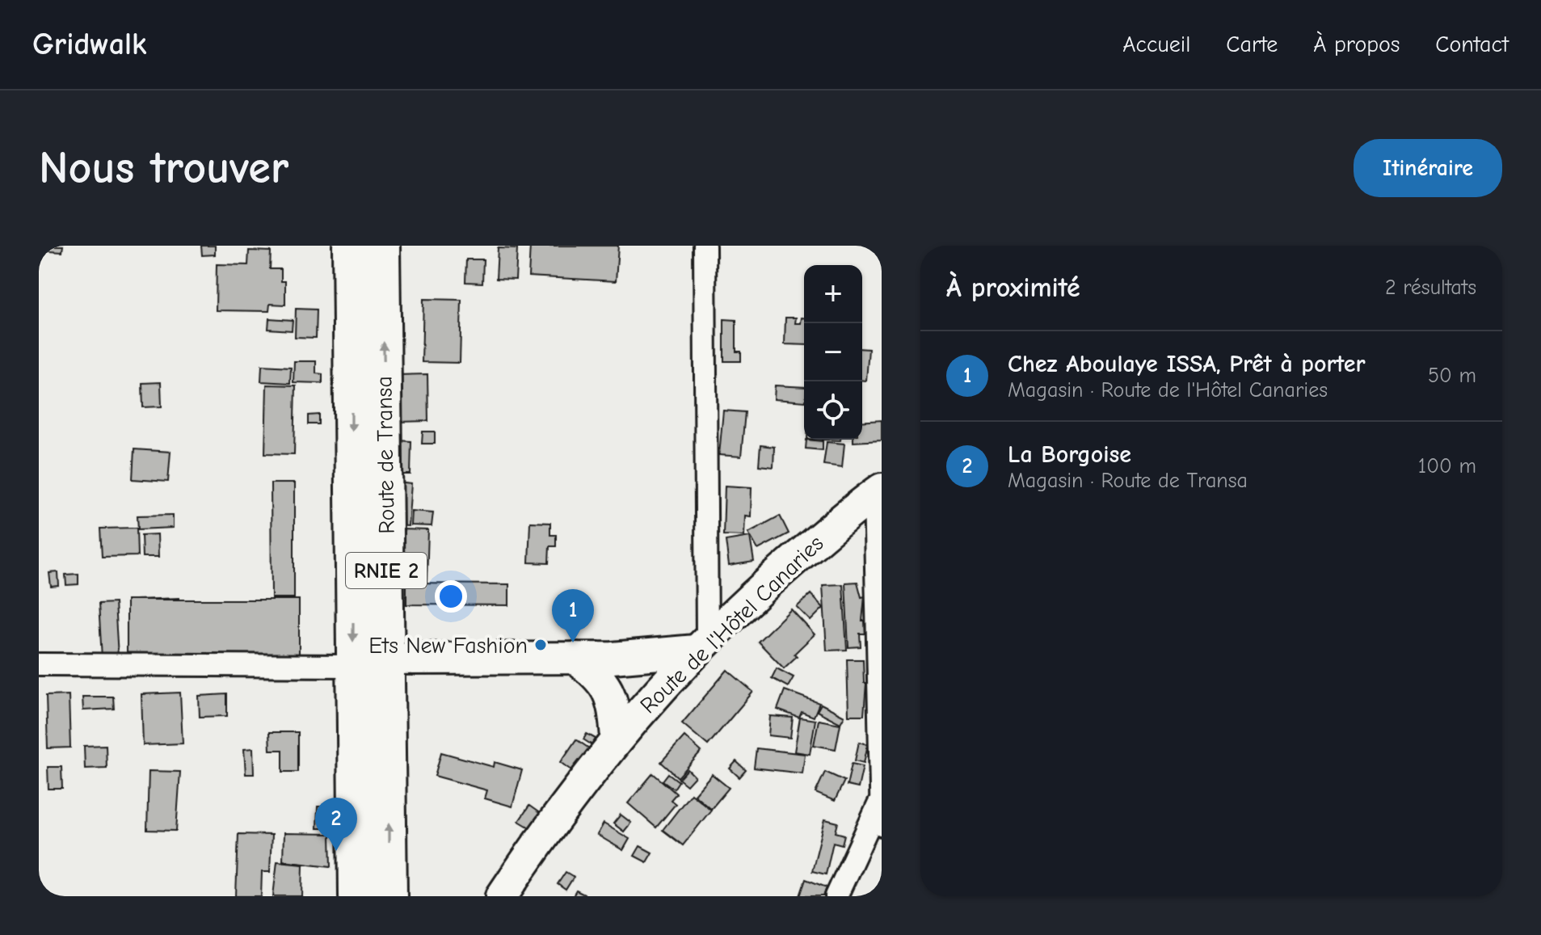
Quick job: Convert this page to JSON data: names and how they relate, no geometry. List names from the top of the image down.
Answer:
{
  "streets": {
    "main road": ["Route de Transa", "RNIE 2"],
    "street": ["Route de l'Hôtel Canaries"]
  },
  "places": ["Ets New Fashion"],
  "page": {
    "header": "Gridwalk",
    "nav": [
      "Accueil",
      "Carte",
      "À propos",
      "Contact"
    ],
    "buttons": "Itinéraire",
    "title": "Nous trouver",
    "heading": ["À proximité", "2 résultats"],
    "map_buttons": ["+", "−"],
    "list": [
      {
        "mark": "1",
        "name": "Chez Aboulaye ISSA, Prêt à porter",
        "note": "Magasin · Route de l'Hôtel Canaries",
        "value": "50 m"
      },
      {
        "mark": "2",
        "name": "La Borgoise",
        "note": "Magasin · Route de Transa",
        "value": "100 m"
      }
    ],
    "pins": ["1", "2"]
  }
}
